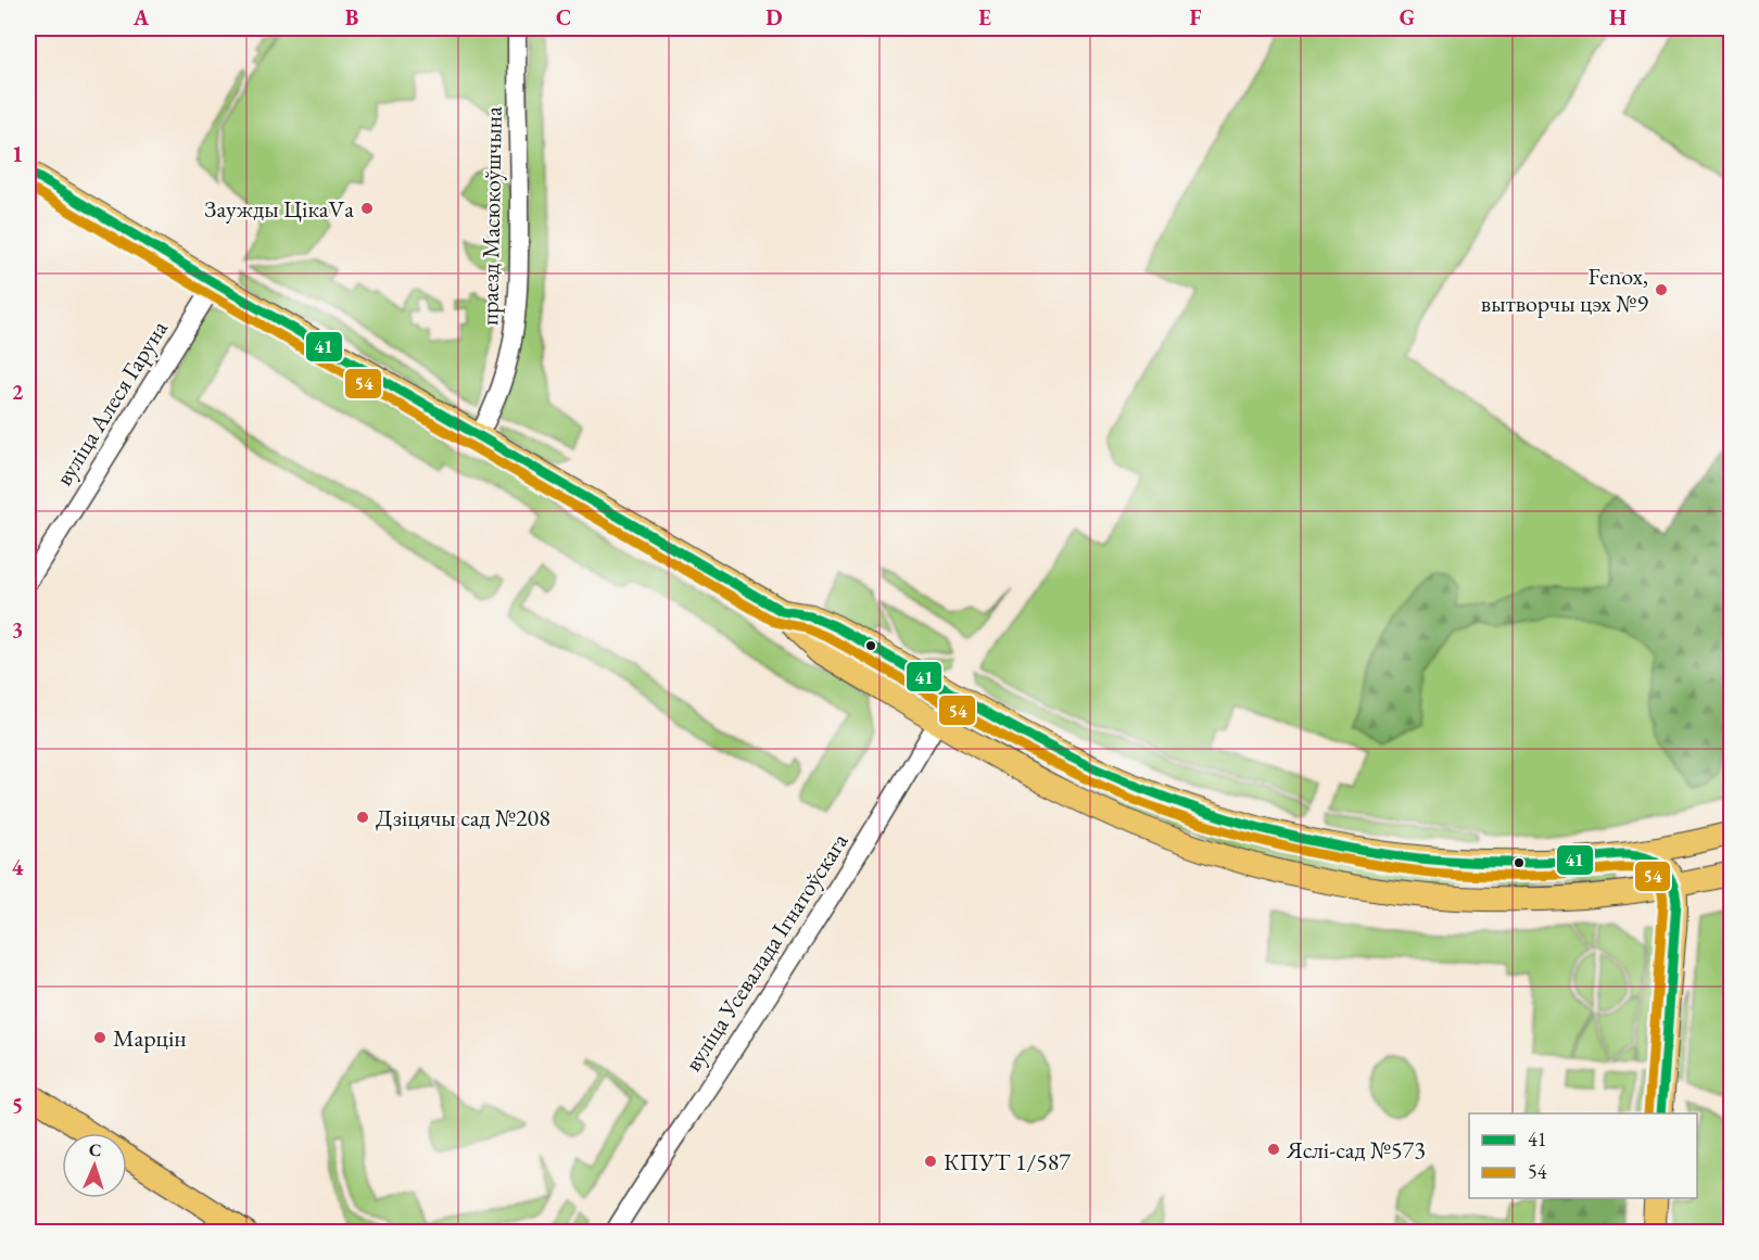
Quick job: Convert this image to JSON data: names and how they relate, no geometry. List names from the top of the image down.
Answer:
{
  "streets": {
    "street": ["праезд Масюкоўшчына", "вуліца Алеся Гаруна", "вуліца Усевалада Ігнатоўскага"]
  },
  "places": [
    "Заужды ЦікаVа",
    "Fenox, вытворчы цэх №9",
    "Дзіцячы сад №208",
    "Марцін",
    "Яслі-сад №573",
    "КПУТ 1/587"
  ],
  "lines": ["transit line 41", "transit line 54"],
  "legend": ["41", "54"],
  "north": "top",
  "grid": {
    "columns": [
      "A",
      "B",
      "C",
      "D",
      "E",
      "F",
      "G",
      "H"
    ],
    "rows": [
      "1",
      "2",
      "3",
      "4",
      "5"
    ]
  }
}
